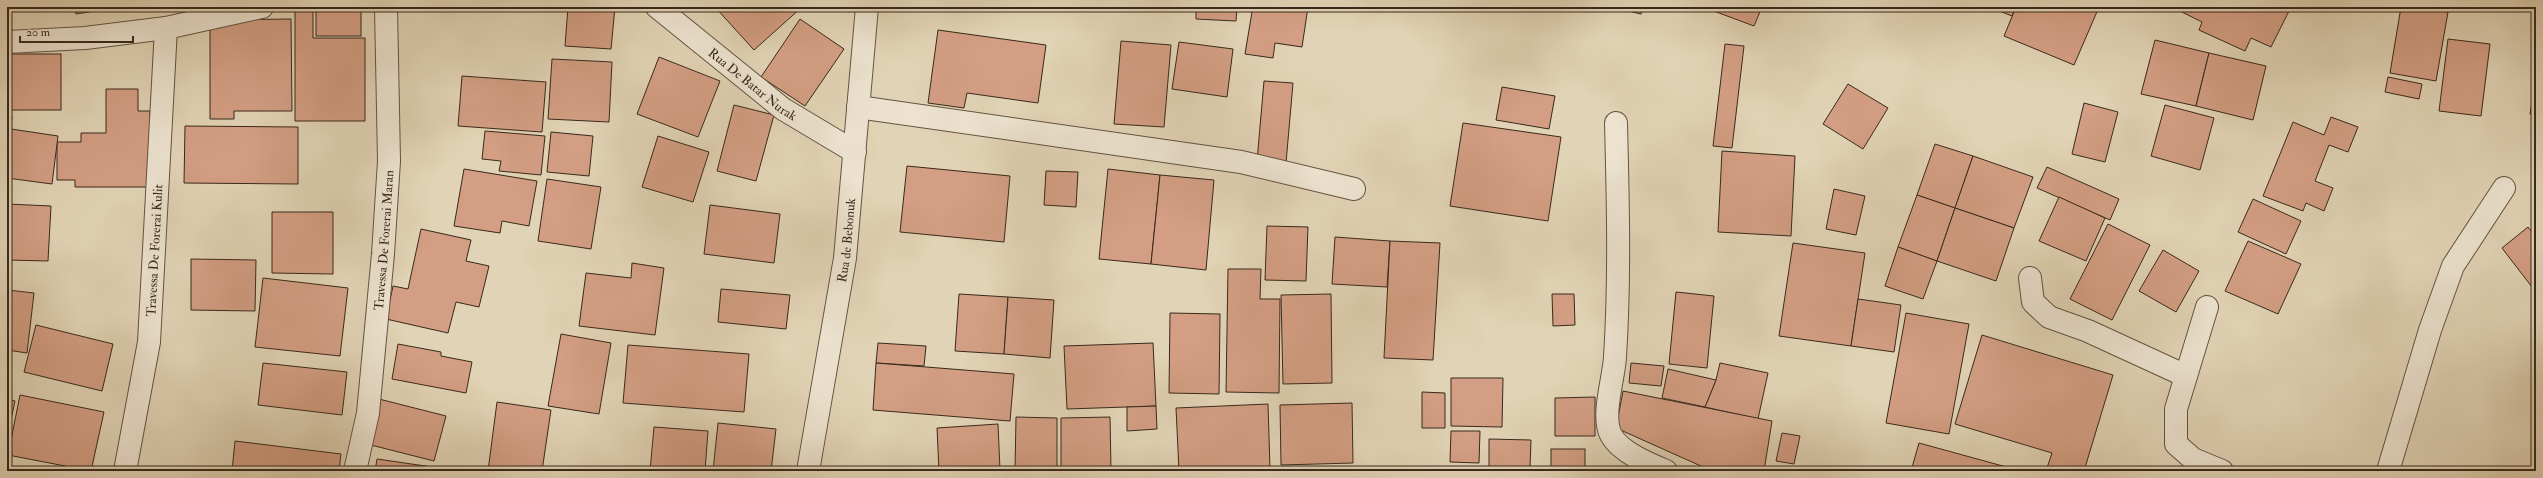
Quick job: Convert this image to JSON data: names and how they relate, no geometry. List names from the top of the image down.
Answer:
{
  "streets": {
    "street": [
      "Rua De Batar Nurak",
      "Travessa De Forerai Maran",
      "Rua de Bebonuk",
      "Travessa De Forerai Kulit"
    ]
  },
  "crossings": [
    ["Rua De Batar Nurak", "Rua de Bebonuk"]
  ],
  "scale_bar": "20 m"
}
